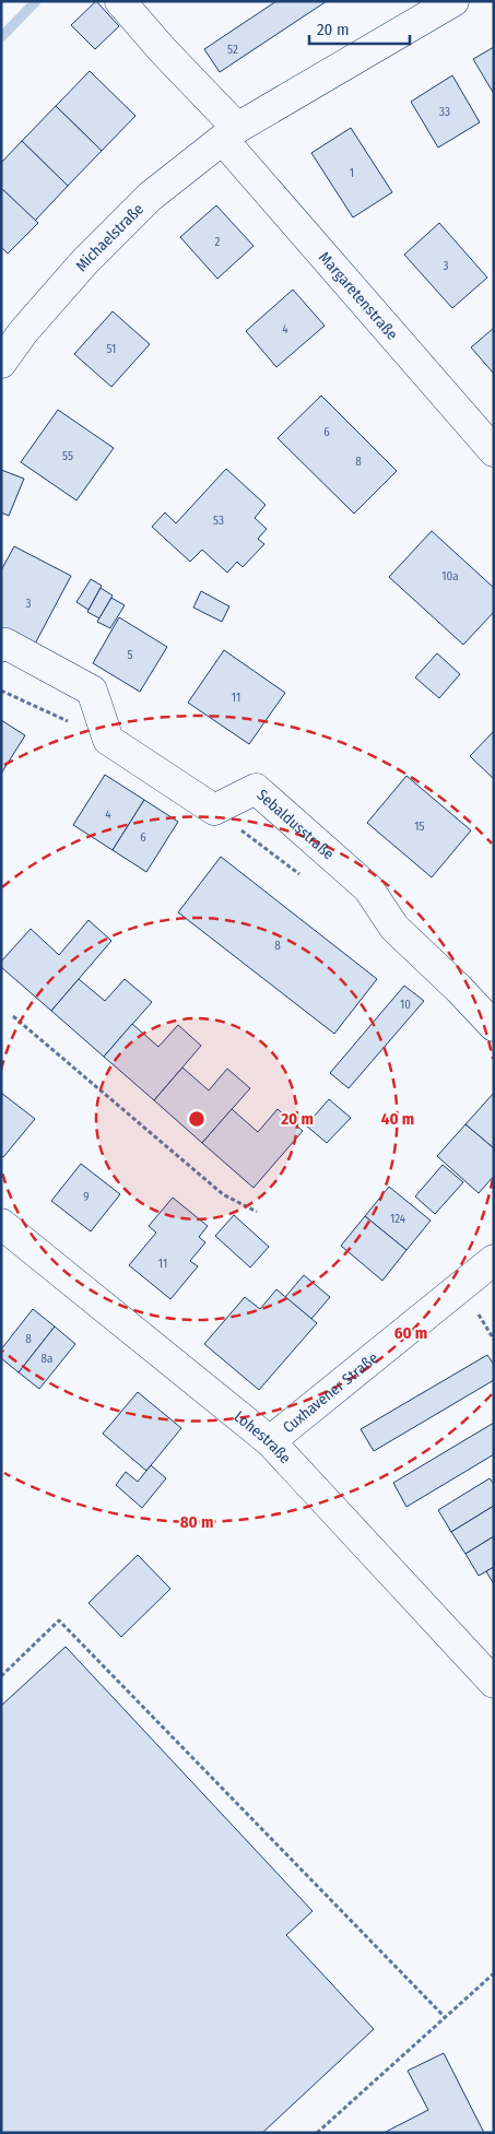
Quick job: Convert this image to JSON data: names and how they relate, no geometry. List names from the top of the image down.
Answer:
{
  "streets": {
    "street": [
      "Michaelstraße",
      "Margaretenstraße",
      "Sebaldusstraße",
      "Cuxhavener Straße",
      "Lohestraße"
    ]
  },
  "crossings": [
    ["Michaelstraße", "Margaretenstraße"],
    ["Cuxhavener Straße", "Lohestraße"]
  ],
  "house_numbers": [
    "52",
    "33",
    "1",
    "2",
    "3",
    "4",
    "51",
    "6",
    "55",
    "8",
    "53",
    "10a",
    "3",
    "5",
    "11",
    "4",
    "15",
    "6",
    "8",
    "10",
    "9",
    "124",
    "11",
    "8",
    "8a"
  ],
  "scale_bar": "20 m",
  "rings": [
    "20 m",
    "40 m",
    "60 m",
    "80 m"
  ]
}
